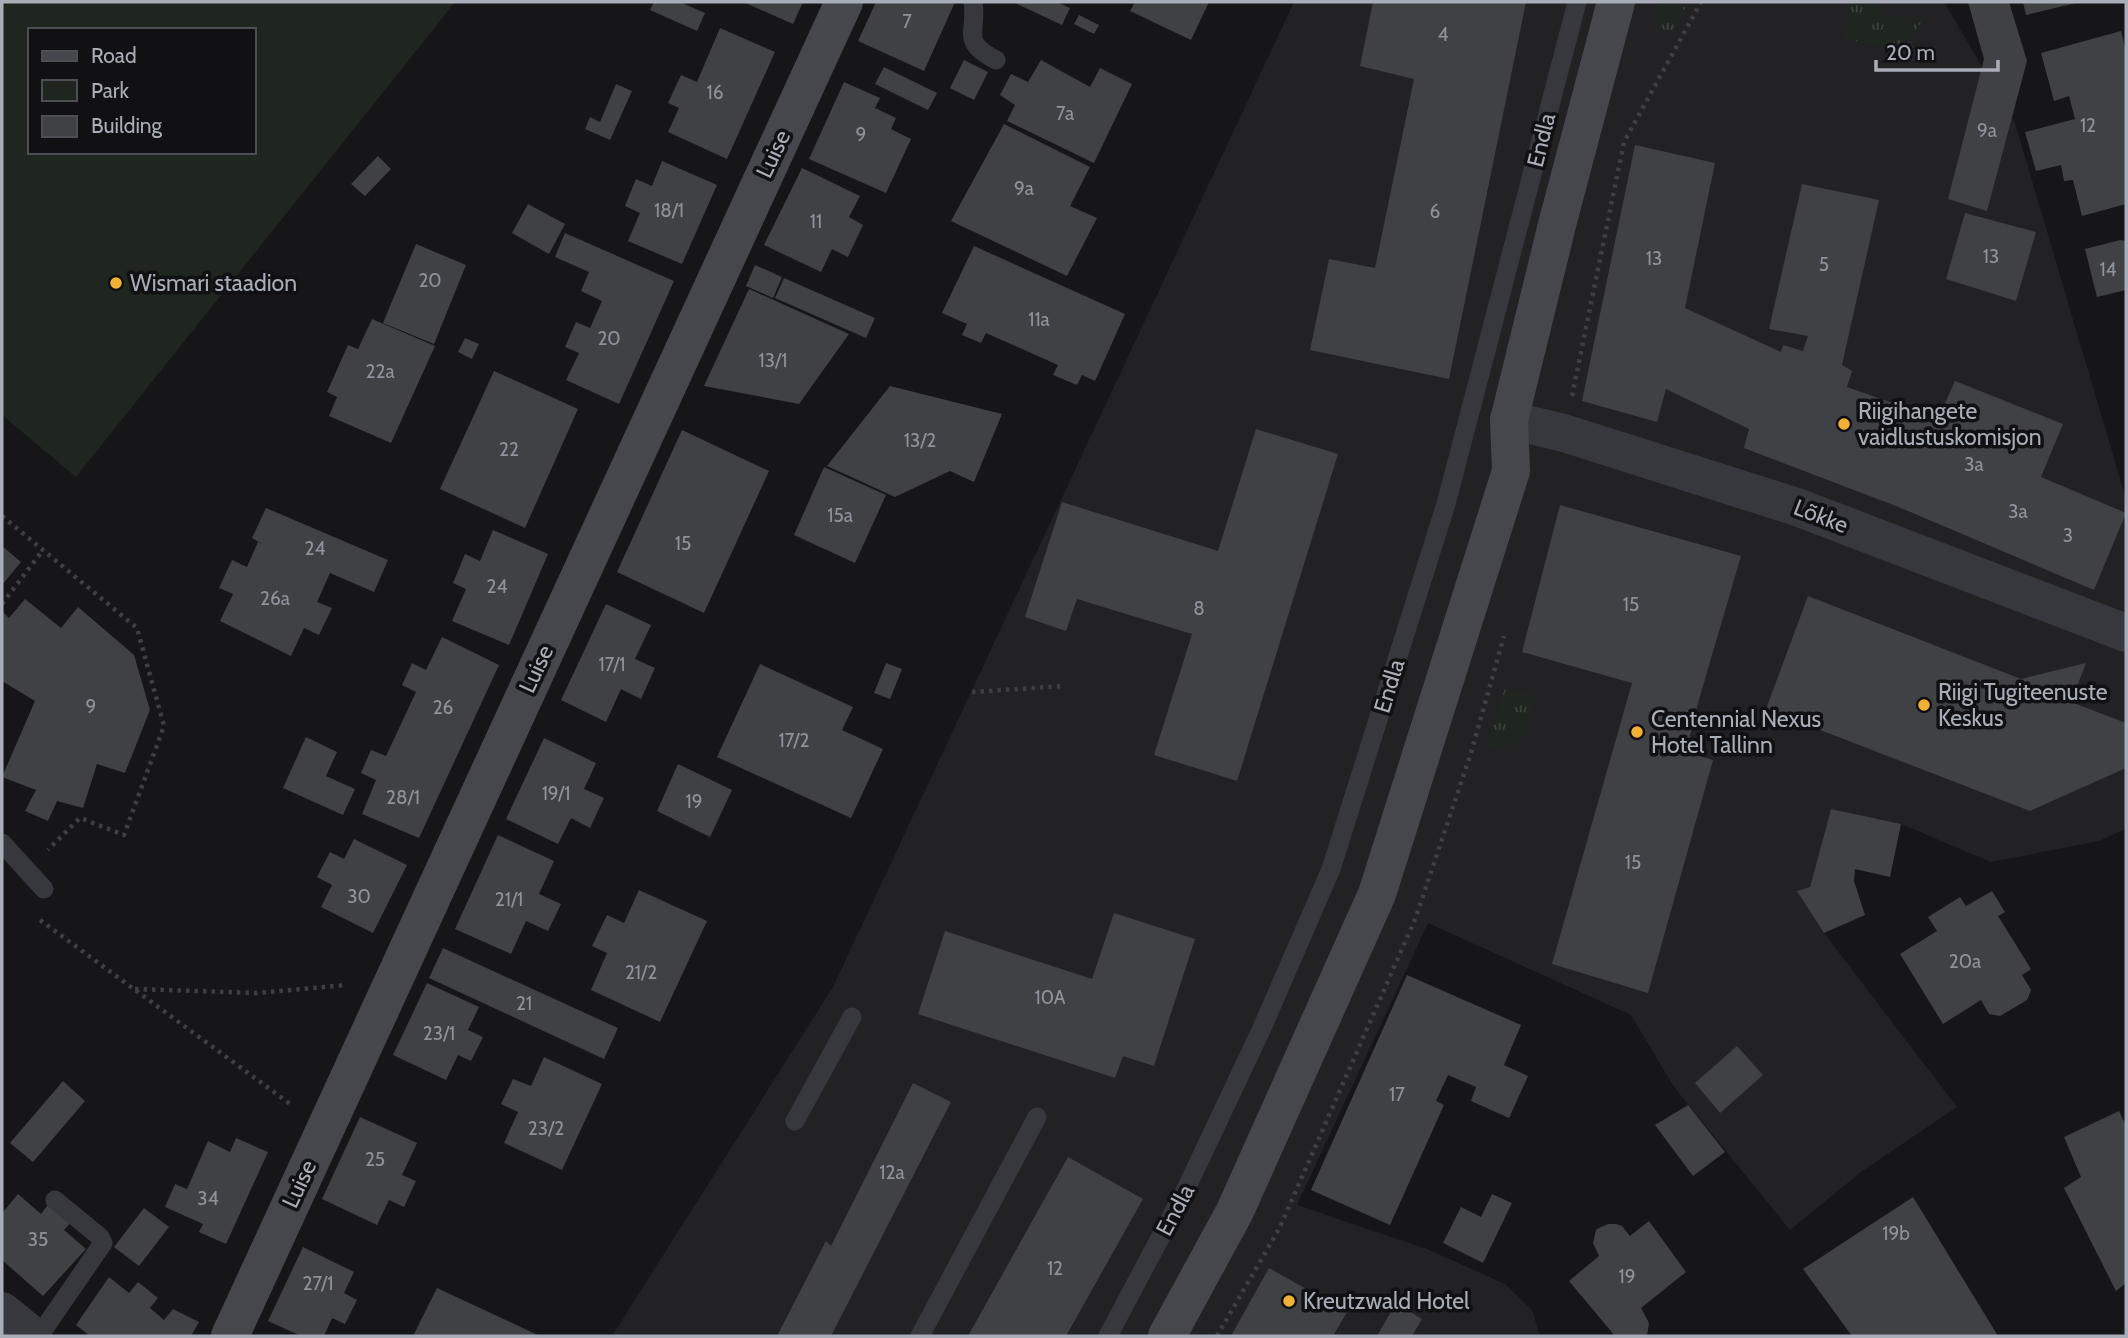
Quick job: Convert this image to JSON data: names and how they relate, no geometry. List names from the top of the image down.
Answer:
{
  "streets": {
    "main road": ["Endla", "Luise"],
    "street": ["Lõkke"]
  },
  "crossings": [
    ["Endla", "Lõkke"]
  ],
  "places": [
    "Wismari staadion",
    "Riigihangete vaidlustuskomisjon",
    "Riigi Tugiteenuste Keskus",
    "Centennial Nexus Hotel Tallinn",
    "Kreutzwald Hotel"
  ],
  "house_numbers": [
    "7",
    "4",
    "16",
    "7a",
    "12",
    "9a",
    "9",
    "9a",
    "18/1",
    "6",
    "11",
    "13",
    "13",
    "5",
    "14",
    "20",
    "11a",
    "20",
    "13/1",
    "22a",
    "13/2",
    "22",
    "3a",
    "3a",
    "15a",
    "3",
    "15",
    "24",
    "24",
    "26a",
    "15",
    "8",
    "17/1",
    "9",
    "26",
    "17/2",
    "19/1",
    "28/1",
    "19",
    "15",
    "30",
    "21/1",
    "20a",
    "21/2",
    "10A",
    "21",
    "23/1",
    "17",
    "23/2",
    "25",
    "12a",
    "34",
    "19b",
    "35",
    "12",
    "19",
    "27/1"
  ],
  "legend": ["Road", "Park", "Building"],
  "scale_bar": "20 m"
}
